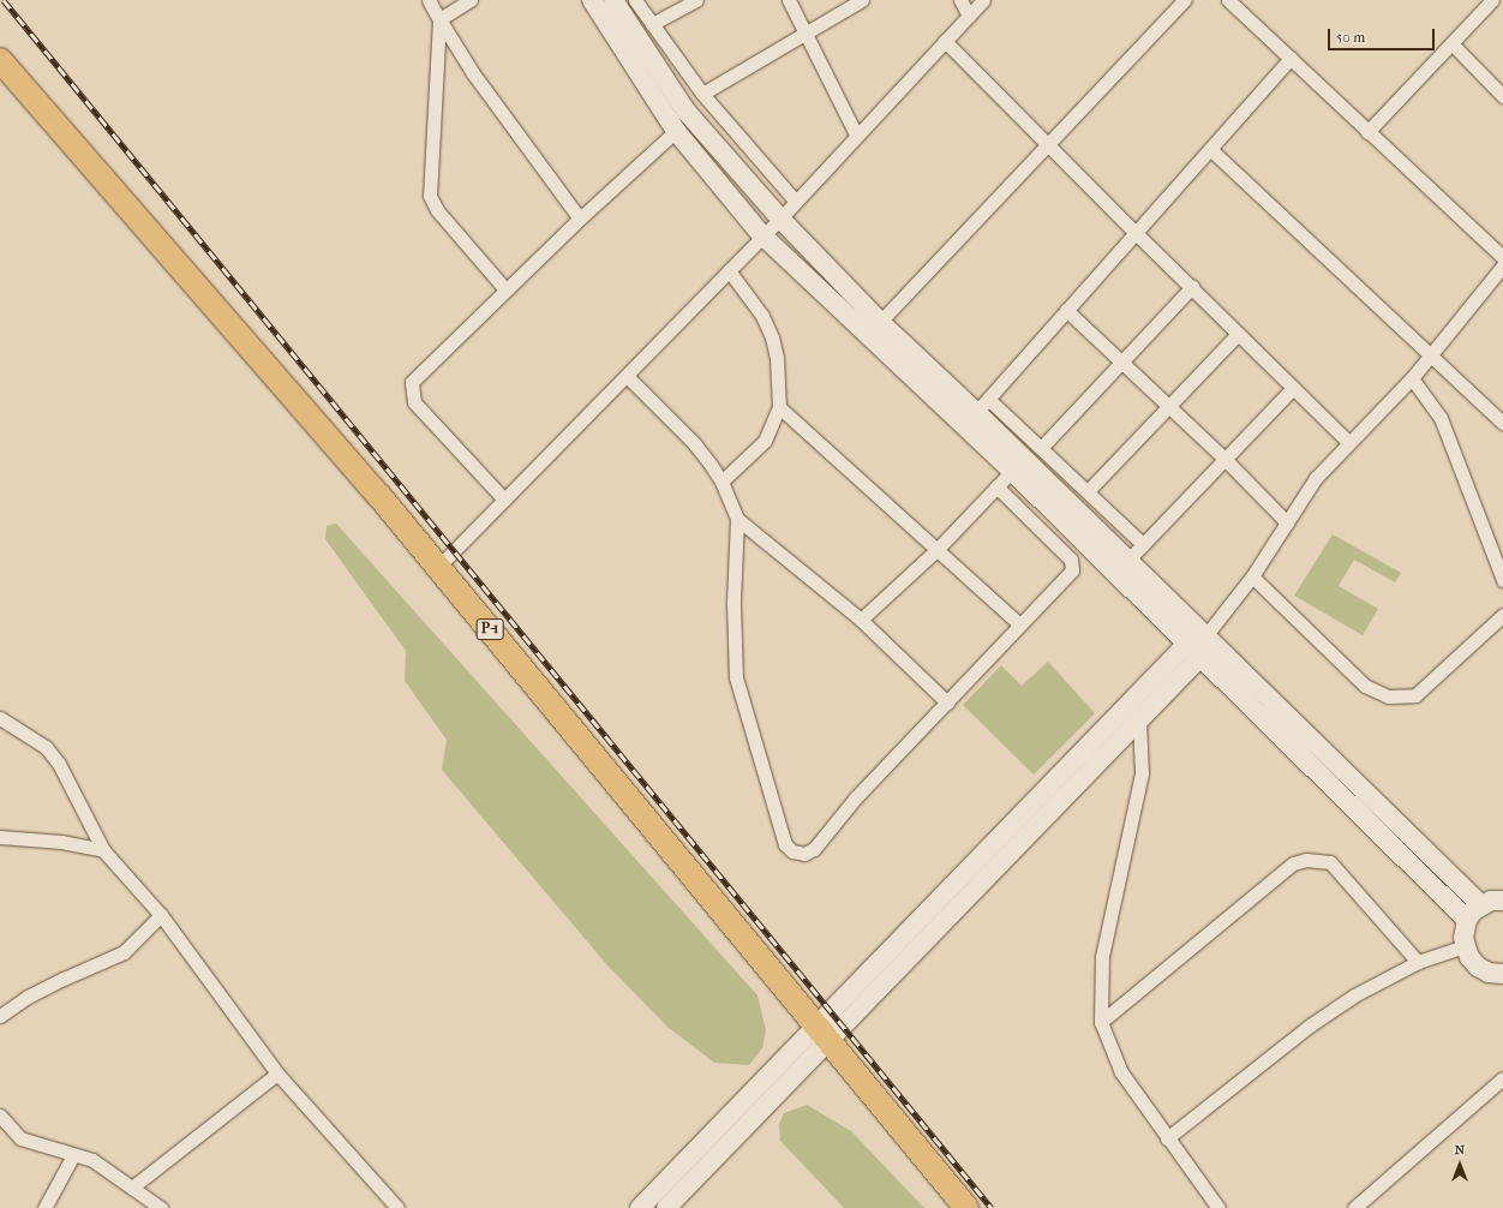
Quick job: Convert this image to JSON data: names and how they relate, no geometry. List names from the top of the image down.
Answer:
{
  "streets": {
    "highway": ["P-1"]
  },
  "scale_bar": "50 m",
  "north": "top"
}
